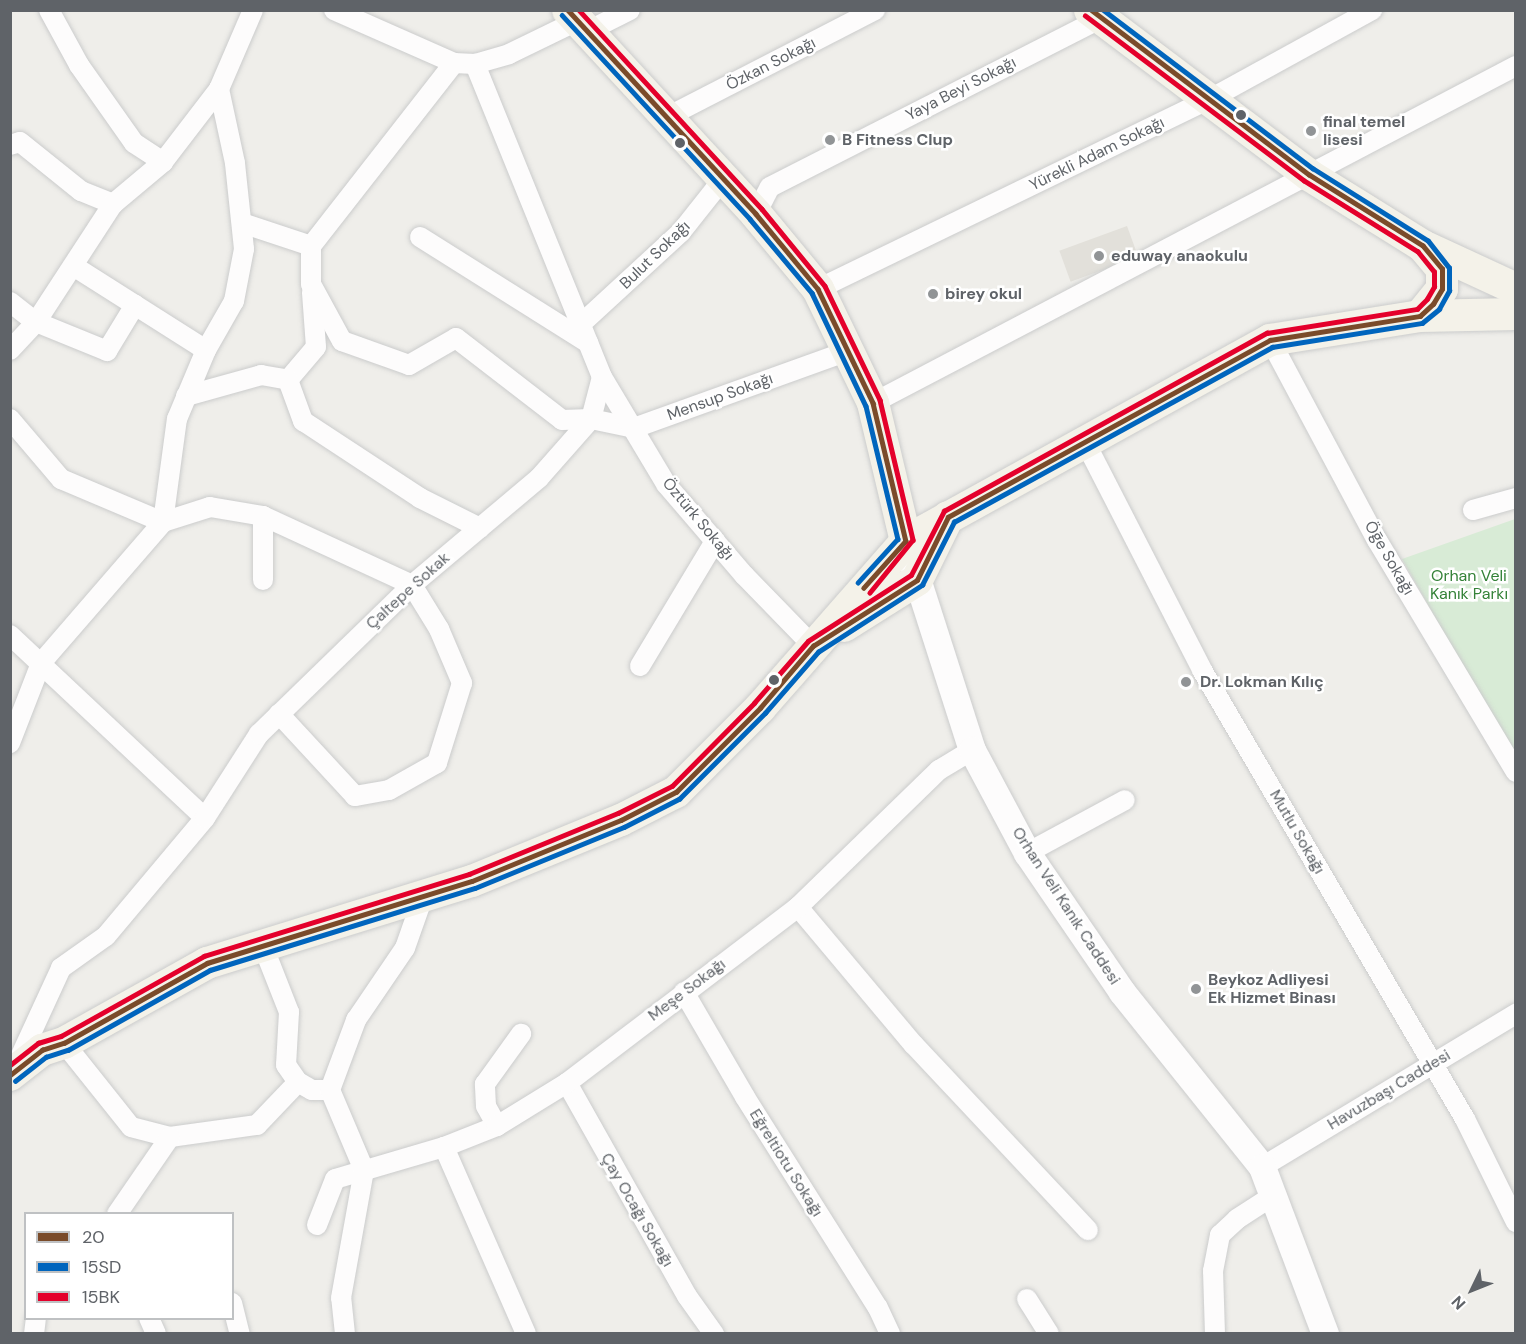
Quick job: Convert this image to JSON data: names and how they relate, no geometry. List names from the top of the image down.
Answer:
{
  "streets": {
    "main road": ["Orhan Veli Kanık Caddesi"],
    "street": [
      "Özkan Sokağı",
      "Yaya Beyi Sokağı",
      "Yürekli Adam Sokağı",
      "Bulut Sokağı",
      "Mensup Sokağı",
      "Öztürk Sokağı",
      "Öḡe Sokağı",
      "Çaltepe Sokak",
      "Mutlu Sokağı",
      "Meşe Sokağı",
      "Havuzbaşı Caddesi",
      "Eğreltiotu Sokağı",
      "Çay Ocağı Sokağı"
    ]
  },
  "crossings": [
    ["Özkan Sokağı", "Orhan Veli Kanık Caddesi"],
    ["Yaya Beyi Sokağı", "Orhan Veli Kanık Caddesi"],
    ["Yürekli Adam Sokağı", "Orhan Veli Kanık Caddesi"],
    ["Bulut Sokağı", "Orhan Veli Kanık Caddesi"],
    ["Mensup Sokağı", "Öztürk Sokağı"],
    ["Mensup Sokağı", "Orhan Veli Kanık Caddesi"],
    ["Öztürk Sokağı", "Çaltepe Sokak"],
    ["Mutlu Sokağı", "Havuzbaşı Caddesi"],
    ["Orhan Veli Kanık Caddesi", "Meşe Sokağı"],
    ["Orhan Veli Kanık Caddesi", "Havuzbaşı Caddesi"],
    ["Meşe Sokağı", "Eğreltiotu Sokağı"],
    ["Meşe Sokağı", "Çay Ocağı Sokağı"]
  ],
  "parks": ["Orhan Veli Kanık Parkı"],
  "places": [
    "final temel lisesi",
    "B Fitness Clup",
    "eduway anaokulu",
    "birey okul",
    "Dr. Lokman Kılıç",
    "Beykoz Adliyesi Ek Hizmet Binası"
  ],
  "lines": ["transit line 20", "transit line 15SD", "transit line 15BK"],
  "legend": ["20", "15SD", "15BK"],
  "north": "bottom left"
}
